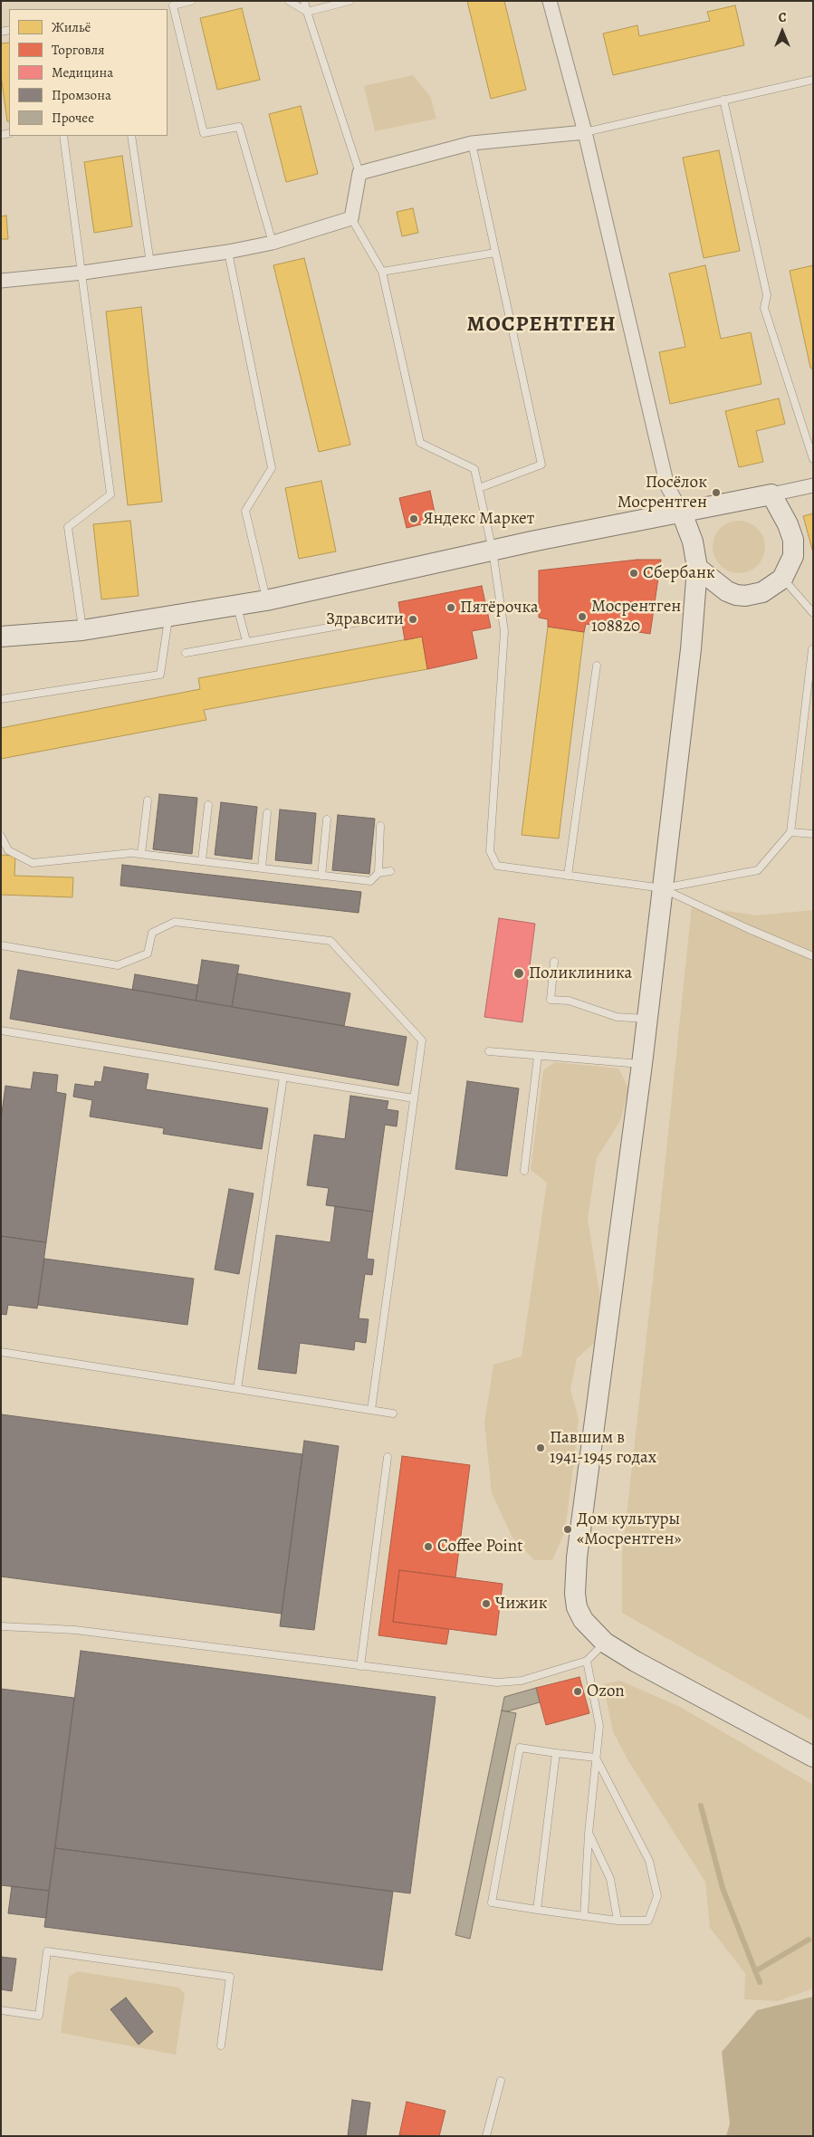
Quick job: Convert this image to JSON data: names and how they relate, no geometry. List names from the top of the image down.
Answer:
{
  "districts": ["МОСРЕНТГЕН"],
  "places": [
    "Посёлок Мосрентген",
    "Яндекс Маркет",
    "Сбербанк",
    "Пятёрочка",
    "Мосрентген 108820",
    "Здравсити",
    "Поликлиника",
    "Павшим в 1941-1945 годах",
    "Дом культуры «Мосрентген»",
    "Coffee Point",
    "Чижик",
    "Ozon"
  ],
  "legend": [
    "Жильё",
    "Торговля",
    "Медицина",
    "Промзона",
    "Прочее"
  ],
  "north": "top"
}
